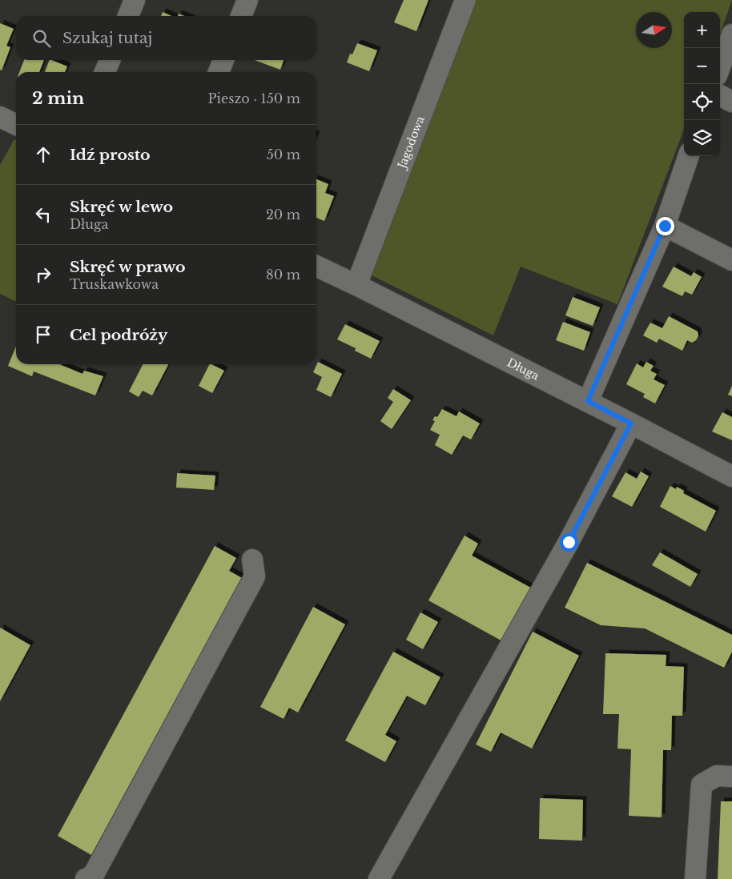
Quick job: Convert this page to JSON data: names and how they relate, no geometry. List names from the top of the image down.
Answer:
{
  "streets": {
    "street": ["Jagodowa", "Długa"]
  },
  "crossings": [
    ["Jagodowa", "Długa"]
  ],
  "north": "right",
  "page": {
    "map_buttons": ["+", "−"],
    "search": "Szukaj tutaj",
    "heading": ["2 min", "Pieszo · 150 m"],
    "list": [
      ["Idź prosto", "50 m"],
      ["Skręć w lewo", "Długa", "20 m"],
      ["Skręć w prawo", "Truskawkowa", "80 m"],
      "Cel podróży"
    ]
  }
}
